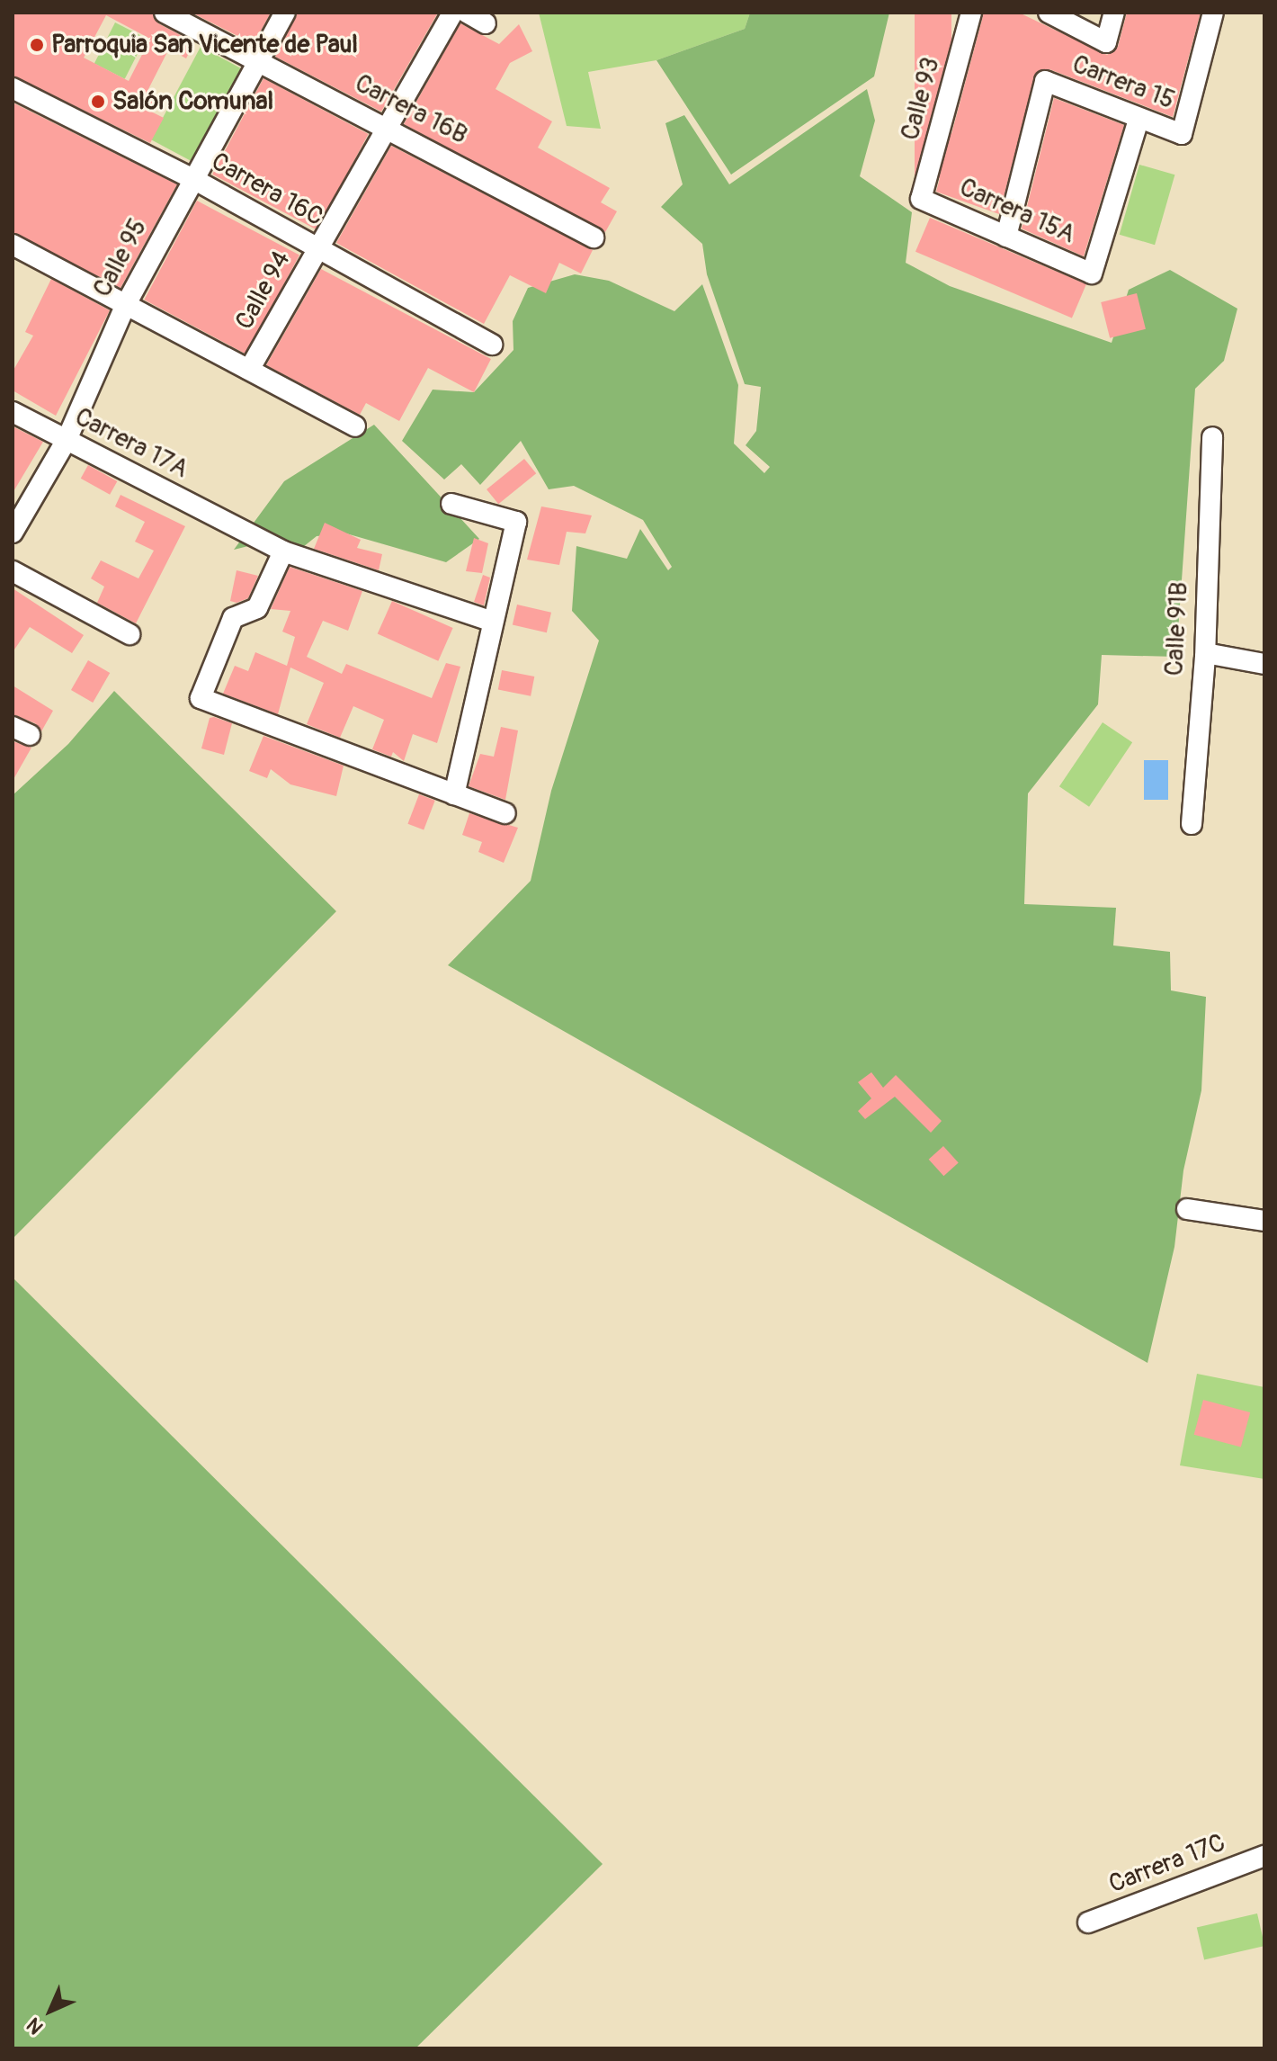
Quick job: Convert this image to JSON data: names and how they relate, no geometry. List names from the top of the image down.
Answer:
{
  "streets": {
    "street": [
      "Carrera 15",
      "Calle 93",
      "Carrera 16B",
      "Carrera 16C",
      "Carrera 15A",
      "Calle 95",
      "Calle 94",
      "Carrera 17A",
      "Calle 91B",
      "Carrera 17C"
    ]
  },
  "crossings": [
    ["Carrera 15", "Carrera 15A"],
    ["Calle 93", "Carrera 15A"],
    ["Carrera 16B", "Calle 95"],
    ["Carrera 16B", "Calle 94"],
    ["Carrera 16C", "Calle 95"],
    ["Carrera 16C", "Calle 94"],
    ["Calle 95", "Carrera 17A"]
  ],
  "places": ["Parroquia San Vicente de Paul", "Salón Comunal"],
  "north": "bottom left"
}
